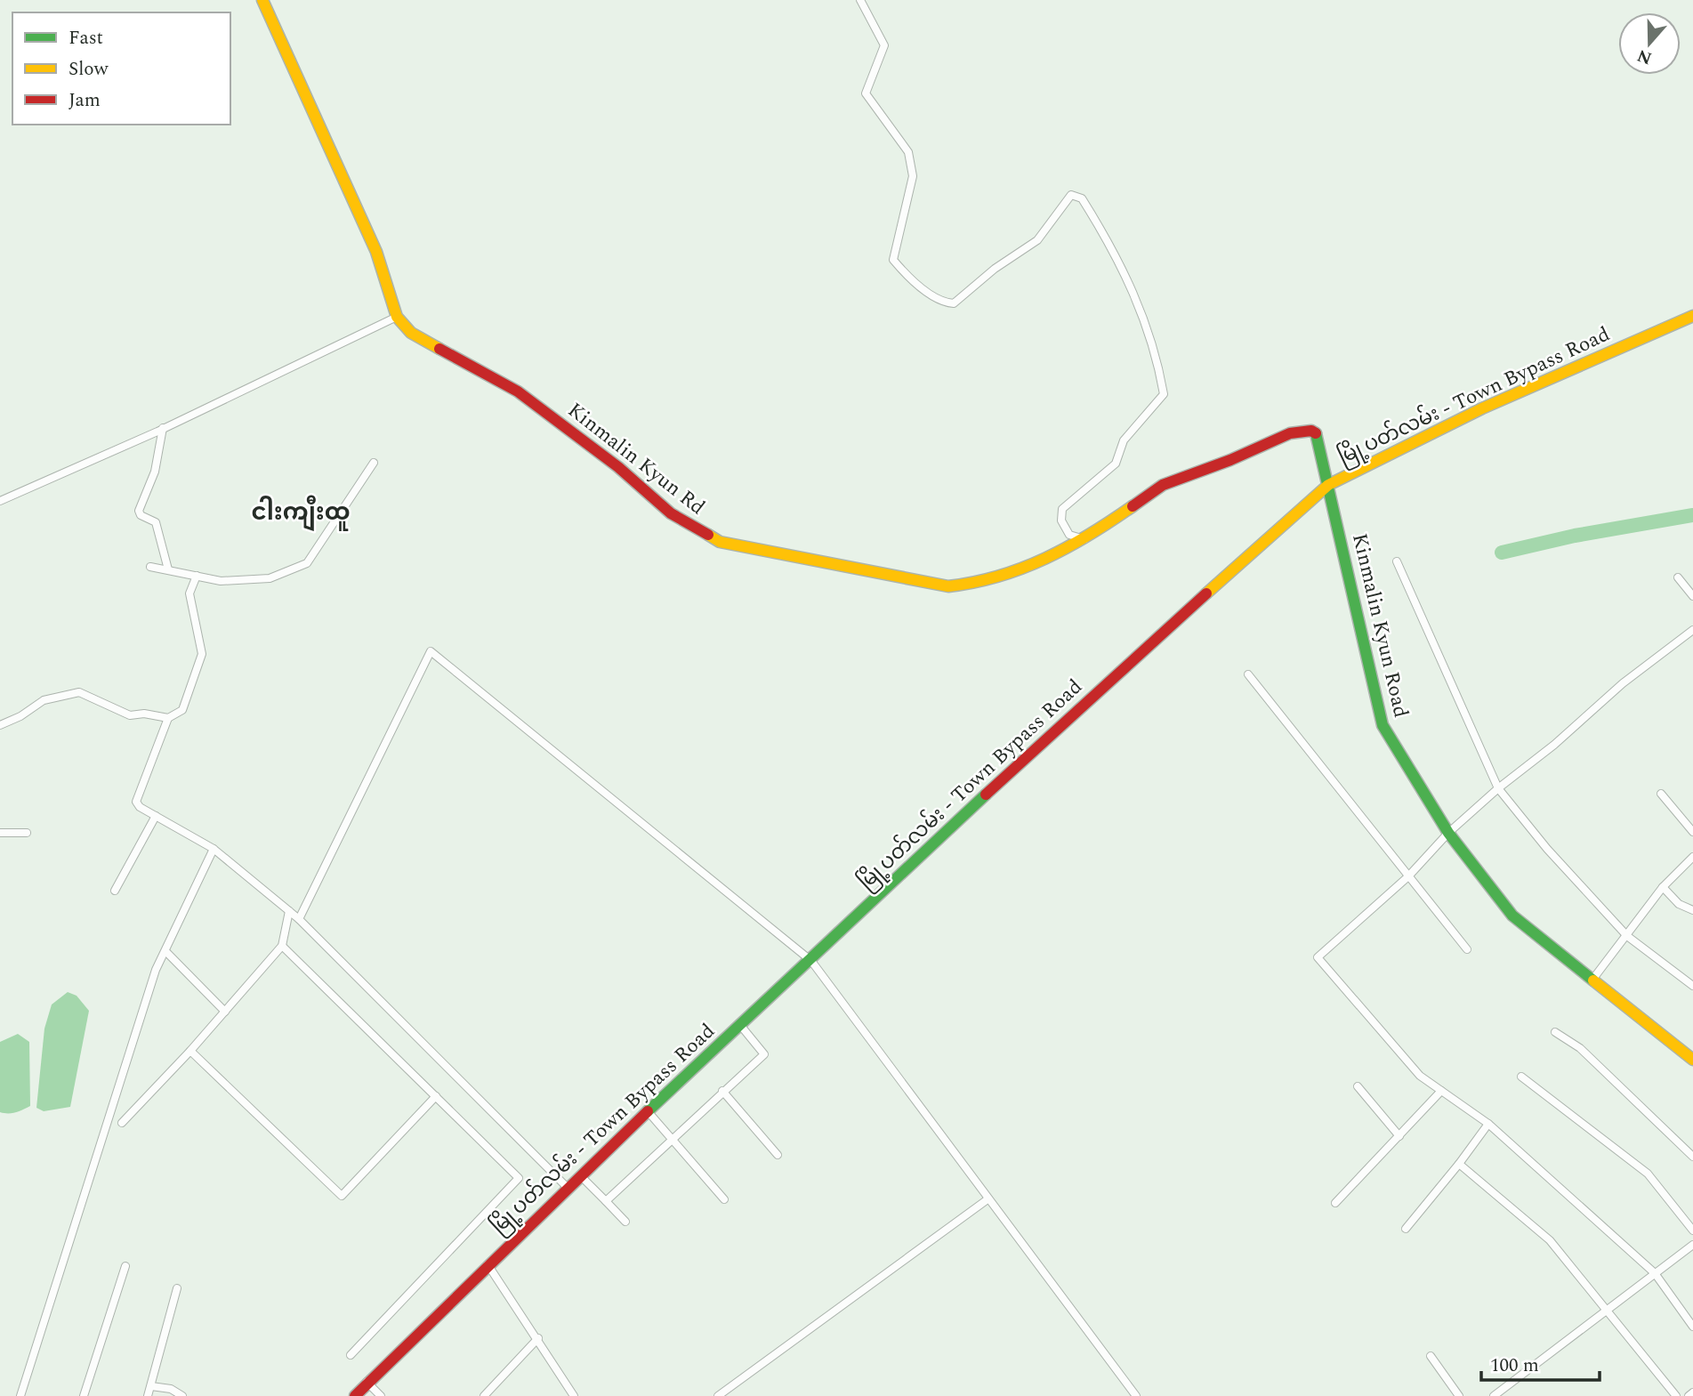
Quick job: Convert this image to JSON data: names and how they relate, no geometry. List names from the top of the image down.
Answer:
{
  "streets": {
    "street": ["မြို့ပတ်လမ်း - Town Bypass Road", "Kinmalin Kyun Rd", "Kinmalin Kyun Road"]
  },
  "crossings": [
    ["မြို့ပတ်လမ်း - Town Bypass Road", "Kinmalin Kyun Rd"],
    ["မြို့ပတ်လမ်း - Town Bypass Road", "Kinmalin Kyun Road"],
    ["Kinmalin Kyun Rd", "Kinmalin Kyun Road"]
  ],
  "districts": ["ငါးကျီးထူ"],
  "legend": ["Fast", "Slow", "Jam"],
  "scale_bar": "100 m",
  "north": "bottom"
}
